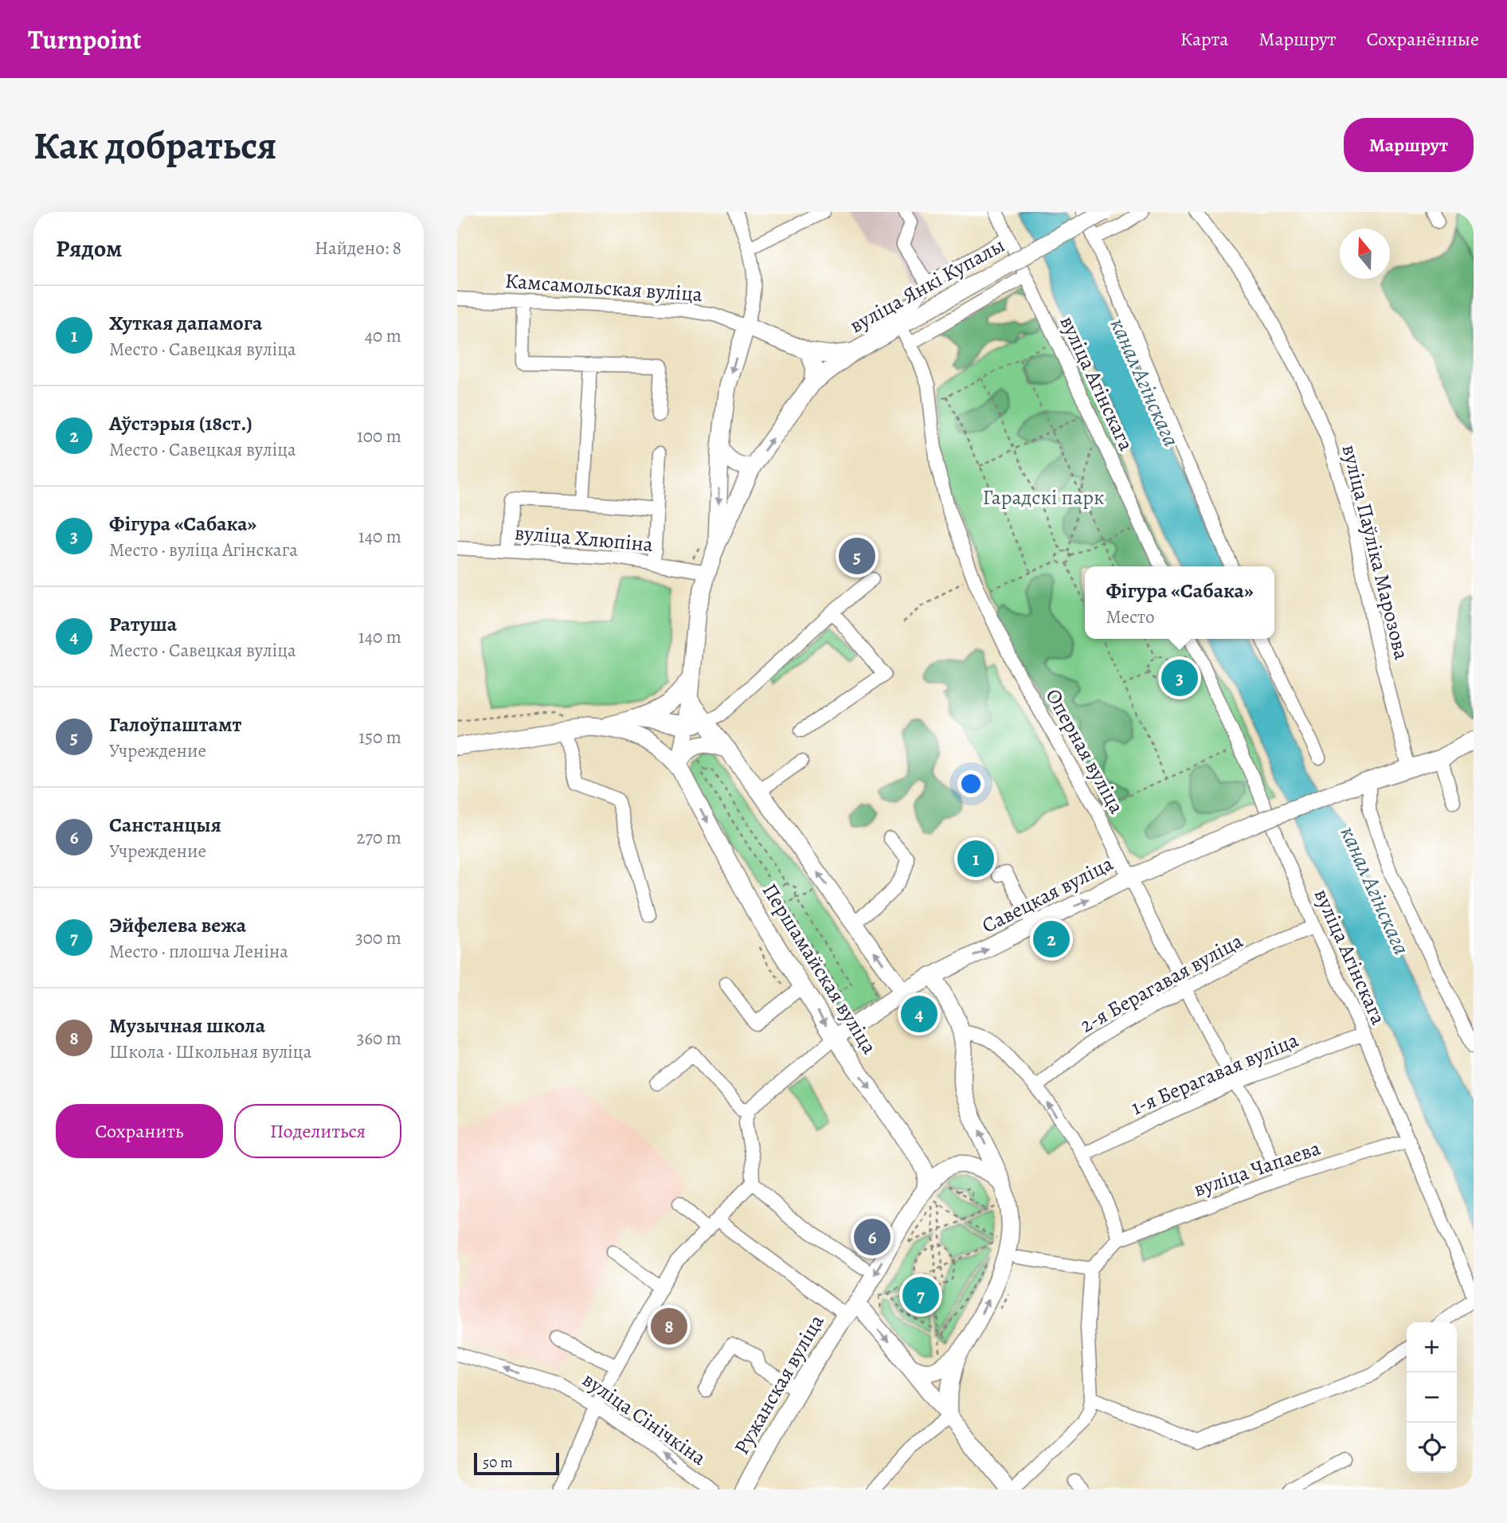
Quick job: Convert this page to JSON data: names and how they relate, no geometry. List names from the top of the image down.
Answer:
{
  "streets": {
    "main road": [
      "вуліца Янкі Купалы",
      "Савецкая вуліца",
      "Першамайская вуліца",
      "Ружанская вуліца"
    ],
    "street": [
      "Камсамольская вуліца",
      "вуліца Агінскага",
      "вуліца Хлюпіна",
      "вуліца Паўліка Марозова",
      "Оперная вуліца",
      "2-я Берагавая вуліца",
      "1-я Берагавая вуліца",
      "вуліца Чапаева",
      "вуліца Сінічкіна"
    ]
  },
  "crossings": [
    ["вуліца Янкі Купалы", "Камсамольская вуліца"],
    ["вуліца Янкі Купалы", "Оперная вуліца"],
    ["вуліца Агінскага", "2-я Берагавая вуліца"],
    ["вуліца Агінскага", "1-я Берагавая вуліца"],
    ["вуліца Агінскага", "вуліца Чапаева"],
    ["вуліца Паўліка Марозова", "Савецкая вуліца"],
    ["Оперная вуліца", "Савецкая вуліца"],
    ["Оперная вуліца", "2-я Берагавая вуліца"],
    ["Оперная вуліца", "1-я Берагавая вуліца"],
    ["Оперная вуліца", "вуліца Чапаева"],
    ["Савецкая вуліца", "Першамайская вуліца"],
    ["Першамайская вуліца", "Ружанская вуліца"]
  ],
  "one_way": ["вуліца Сінічкіна"],
  "water": ["канал Агінскага"],
  "parks": ["Гарадскі парк"],
  "scale_bar": "50 m",
  "north": "top",
  "page": {
    "header": "Turnpoint",
    "nav": ["Карта", "Маршрут", "Сохранённые"],
    "buttons": [
      "Маршрут",
      ["Сохранить", "Поделиться"]
    ],
    "title": "Как добраться",
    "heading": ["Рядом", "Найдено: 8"],
    "list": [
      {
        "mark": "1",
        "name": "Хуткая дапамога",
        "note": "Место · Савецкая вуліца",
        "value": "40 m"
      },
      {
        "mark": "2",
        "name": "Аўстэрыя (18ст.)",
        "note": "Место · Савецкая вуліца",
        "value": "100 m"
      },
      {
        "mark": "3",
        "name": "Фігура «Сабака»",
        "note": "Место · вуліца Агінскага",
        "value": "140 m"
      },
      {
        "mark": "4",
        "name": "Ратуша",
        "note": "Место · Савецкая вуліца",
        "value": "140 m"
      },
      {
        "mark": "5",
        "name": "Галоўпаштамт",
        "note": "Учреждение",
        "value": "150 m"
      },
      {
        "mark": "6",
        "name": "Санстанцыя",
        "note": "Учреждение",
        "value": "270 m"
      },
      {
        "mark": "7",
        "name": "Эйфелева вежа",
        "note": "Место · плошча Леніна",
        "value": "300 m"
      },
      {
        "mark": "8",
        "name": "Музычная школа",
        "note": "Школа · Школьная вуліца",
        "value": "360 m"
      }
    ],
    "pins": [
      "5",
      "3",
      "1",
      "2",
      "4",
      "6",
      "7",
      "8"
    ],
    "popup": ["Фігура «Сабака»", "Место"],
    "map_buttons": ["+", "−"],
    "scale": "50 m"
  }
}
